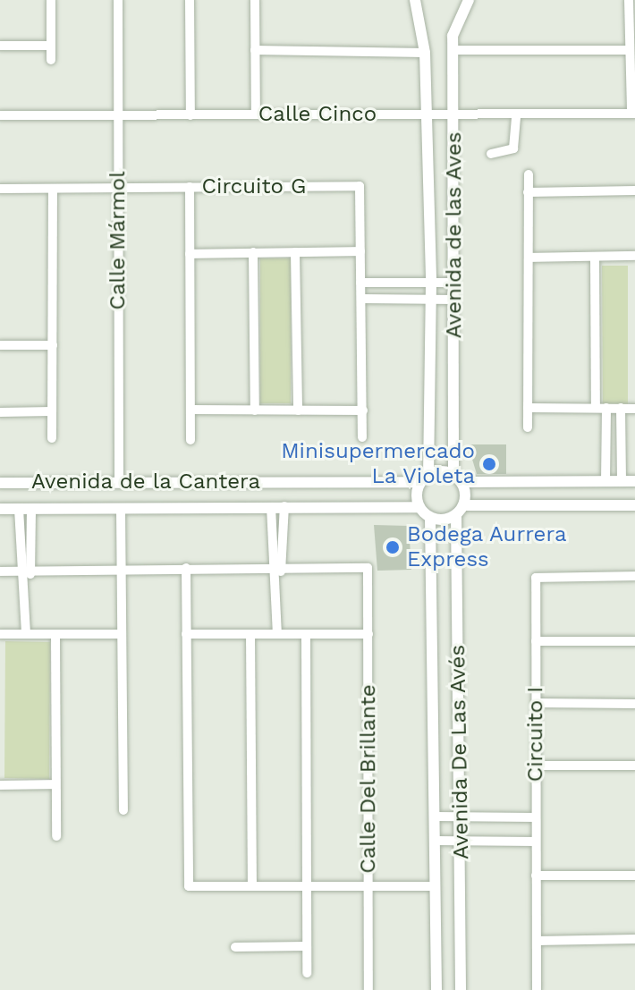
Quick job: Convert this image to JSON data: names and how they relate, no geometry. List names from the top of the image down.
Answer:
{
  "streets": {
    "street": [
      "Calle Cinco",
      "Circuito G",
      "Avenida de las Aves",
      "Calle Mármol",
      "Avenida de la Cantera",
      "Circuito I",
      "Avenida De Las Avés",
      "Calle Del Brillante"
    ]
  },
  "crossings": [
    ["Calle Cinco", "Avenida de las Aves"],
    ["Calle Cinco", "Calle Mármol"],
    ["Avenida de las Aves", "Avenida de la Cantera"],
    ["Avenida de las Aves", "Avenida De Las Avés"],
    ["Calle Mármol", "Avenida de la Cantera"],
    ["Avenida de la Cantera", "Avenida De Las Avés"]
  ],
  "places": ["Minisupermercado La Violeta", "Bodega Aurrera Express"]
}
